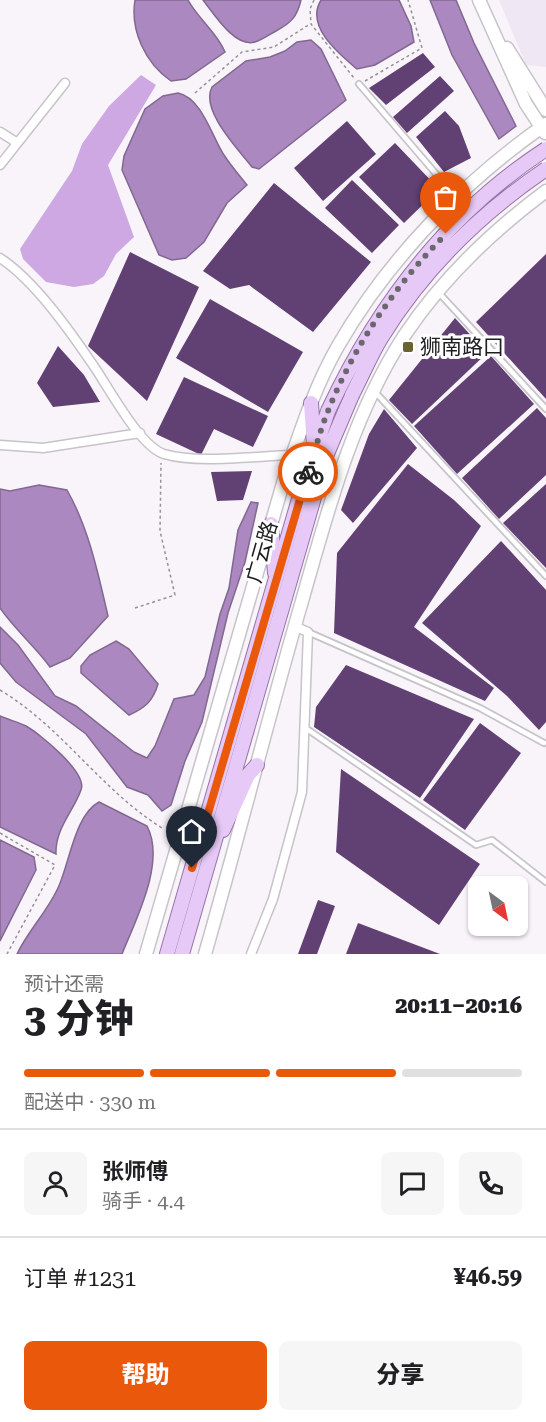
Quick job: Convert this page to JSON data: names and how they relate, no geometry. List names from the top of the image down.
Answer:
{
  "streets": {
    "main road": ["广云路"]
  },
  "places": {
    "transit": ["狮南路口"]
  },
  "north": "bottom right",
  "page": {
    "heading": ["3 分钟", "预计还需", "20:11–20:16"],
    "panel": [
      "张师傅",
      "骑手 · 4.4",
      "订单 #1231",
      "¥46.59"
    ],
    "bar": "配送中 · 330 m",
    "buttons": ["帮助", "分享"]
  }
}
